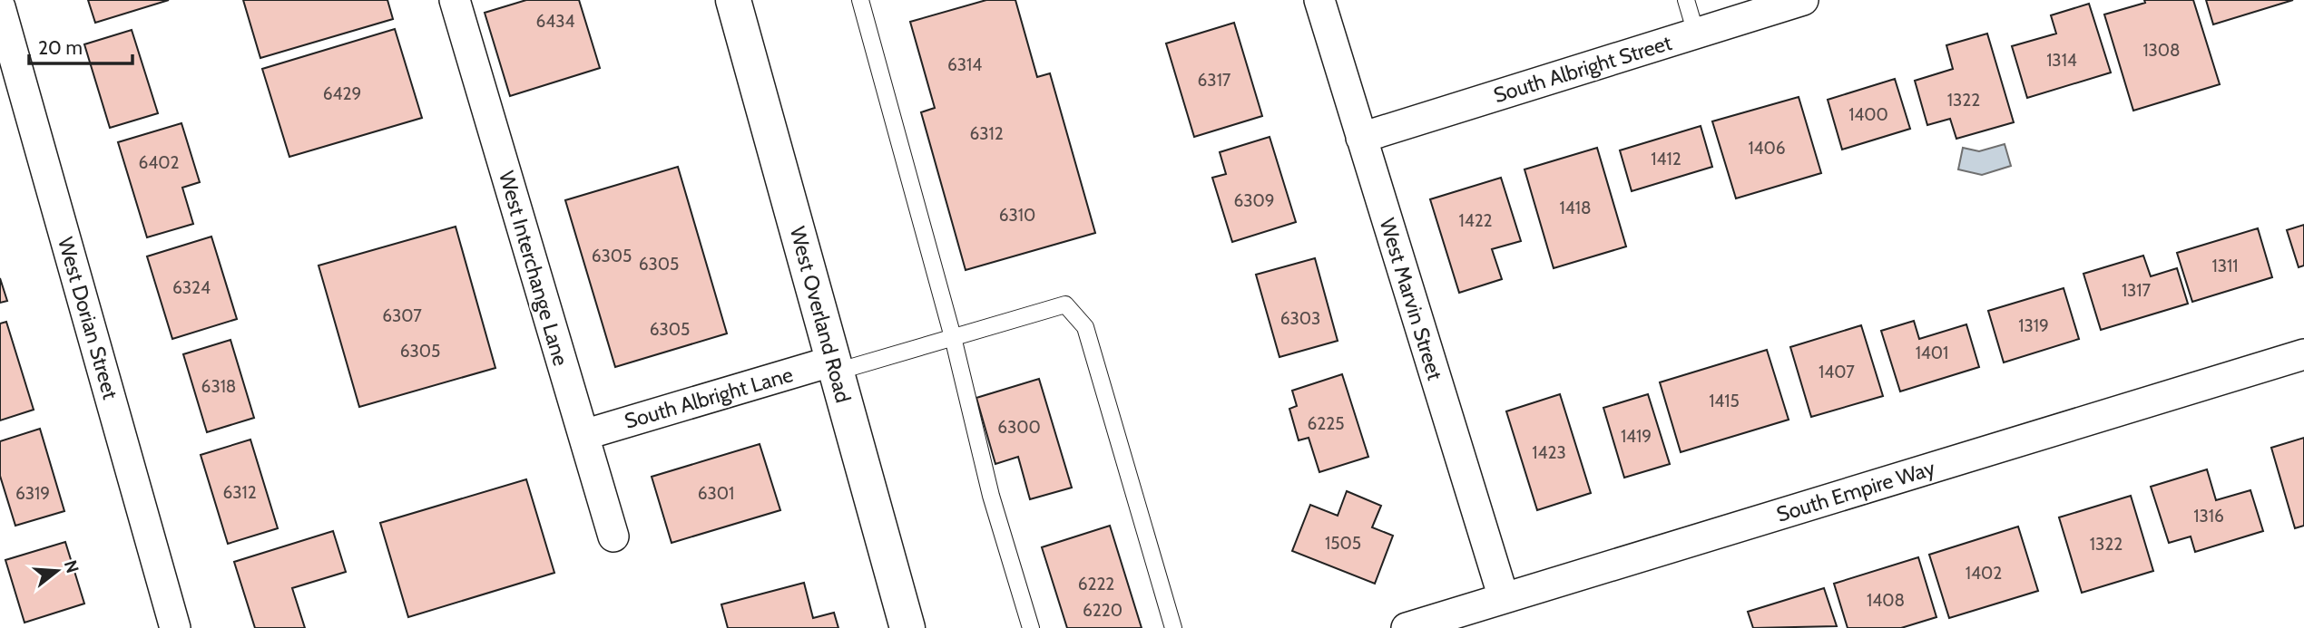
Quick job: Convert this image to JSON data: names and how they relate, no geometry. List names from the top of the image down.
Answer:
{
  "streets": {
    "main road": ["West Overland Road"],
    "street": [
      "South Albright Street",
      "West Interchange Lane",
      "West Marvin Street",
      "West Dorian Street",
      "South Albright Lane",
      "South Empire Way"
    ]
  },
  "crossings": [
    ["South Albright Street", "West Marvin Street"],
    ["West Interchange Lane", "South Albright Lane"],
    ["West Marvin Street", "South Empire Way"],
    ["West Overland Road", "South Albright Lane"]
  ],
  "house_numbers": [
    "6434",
    "1308",
    "1314",
    "6314",
    "6317",
    "6429",
    "1322",
    "1400",
    "6312",
    "1406",
    "1412",
    "6402",
    "6309",
    "1418",
    "6310",
    "1422",
    "6305",
    "6305",
    "1311",
    "6324",
    "1317",
    "6307",
    "6303",
    "1319",
    "6305",
    "6305",
    "1401",
    "1407",
    "6318",
    "1415",
    "6225",
    "6300",
    "1419",
    "1423",
    "6312",
    "6319",
    "6301",
    "1316",
    "1505",
    "1322",
    "1402",
    "6222",
    "1408",
    "6220"
  ],
  "scale_bar": "20 m",
  "north": "right"
}
